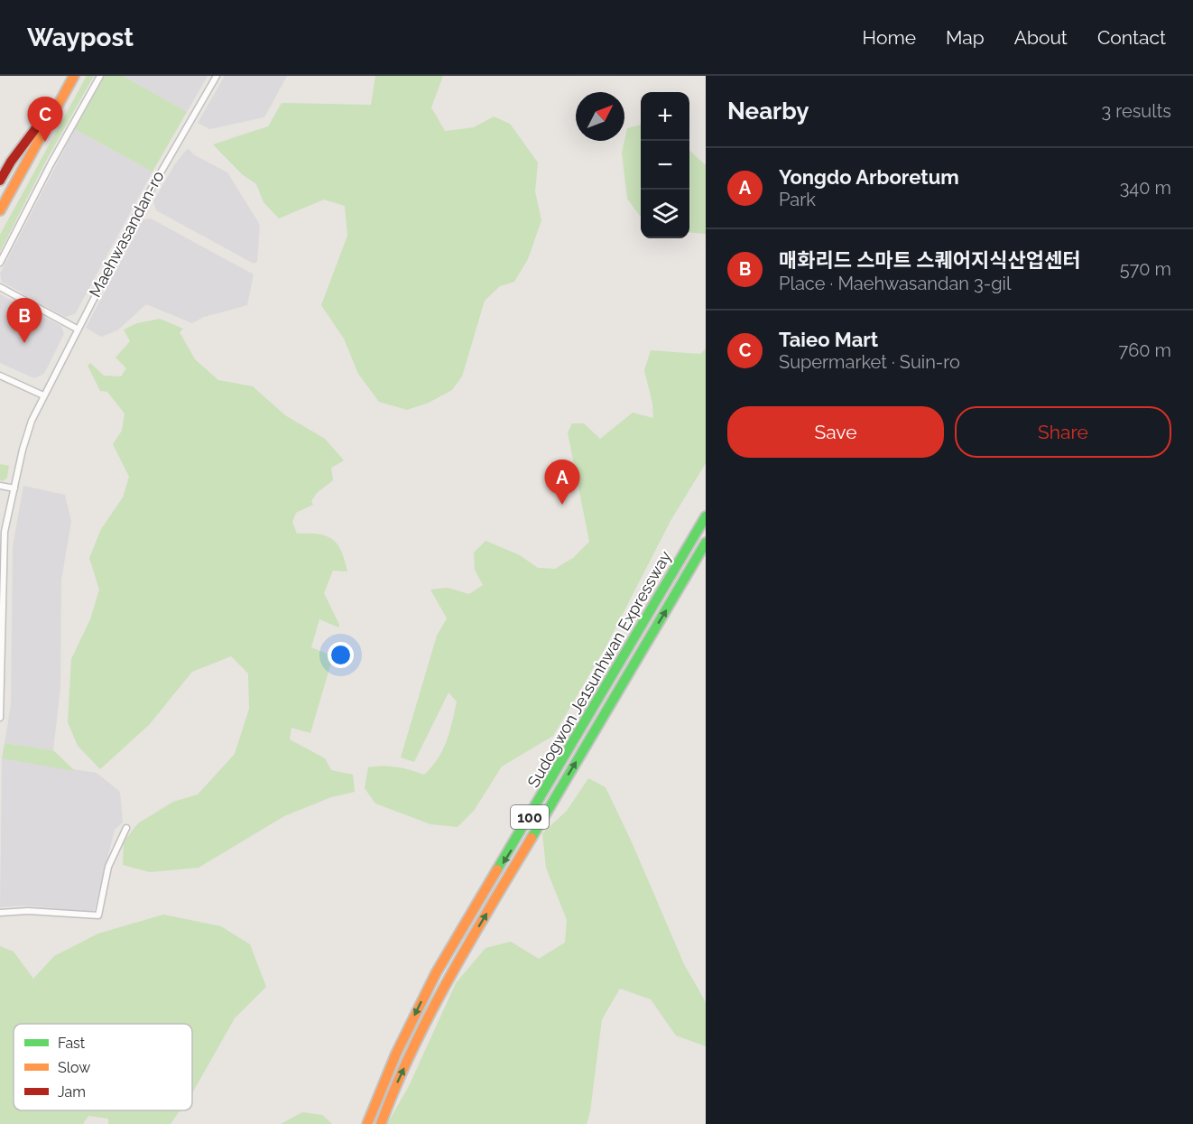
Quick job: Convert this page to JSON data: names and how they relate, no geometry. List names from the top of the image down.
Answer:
{
  "streets": {
    "main road": ["Sudogwon Je1sunhwan Expressway", "100"],
    "street": ["Maehwasandan-ro"]
  },
  "legend": ["Fast", "Slow", "Jam"],
  "north": "top right",
  "page": {
    "header": "Waypost",
    "nav": [
      "Home",
      "Map",
      "About",
      "Contact"
    ],
    "heading": ["Nearby", "3 results"],
    "map_buttons": ["+", "−"],
    "pins": ["C", "B", "A"],
    "list": [
      {
        "mark": "A",
        "name": "Yongdo Arboretum",
        "note": "Park",
        "value": "340 m"
      },
      {
        "mark": "B",
        "name": "매화리드 스마트 스퀘어지식산업센터",
        "note": "Place · Maehwasandan 3-gil",
        "value": "570 m"
      },
      {
        "mark": "C",
        "name": "Taieo Mart",
        "note": "Supermarket · Suin-ro",
        "value": "760 m"
      }
    ],
    "buttons": ["Save", "Share"]
  }
}
